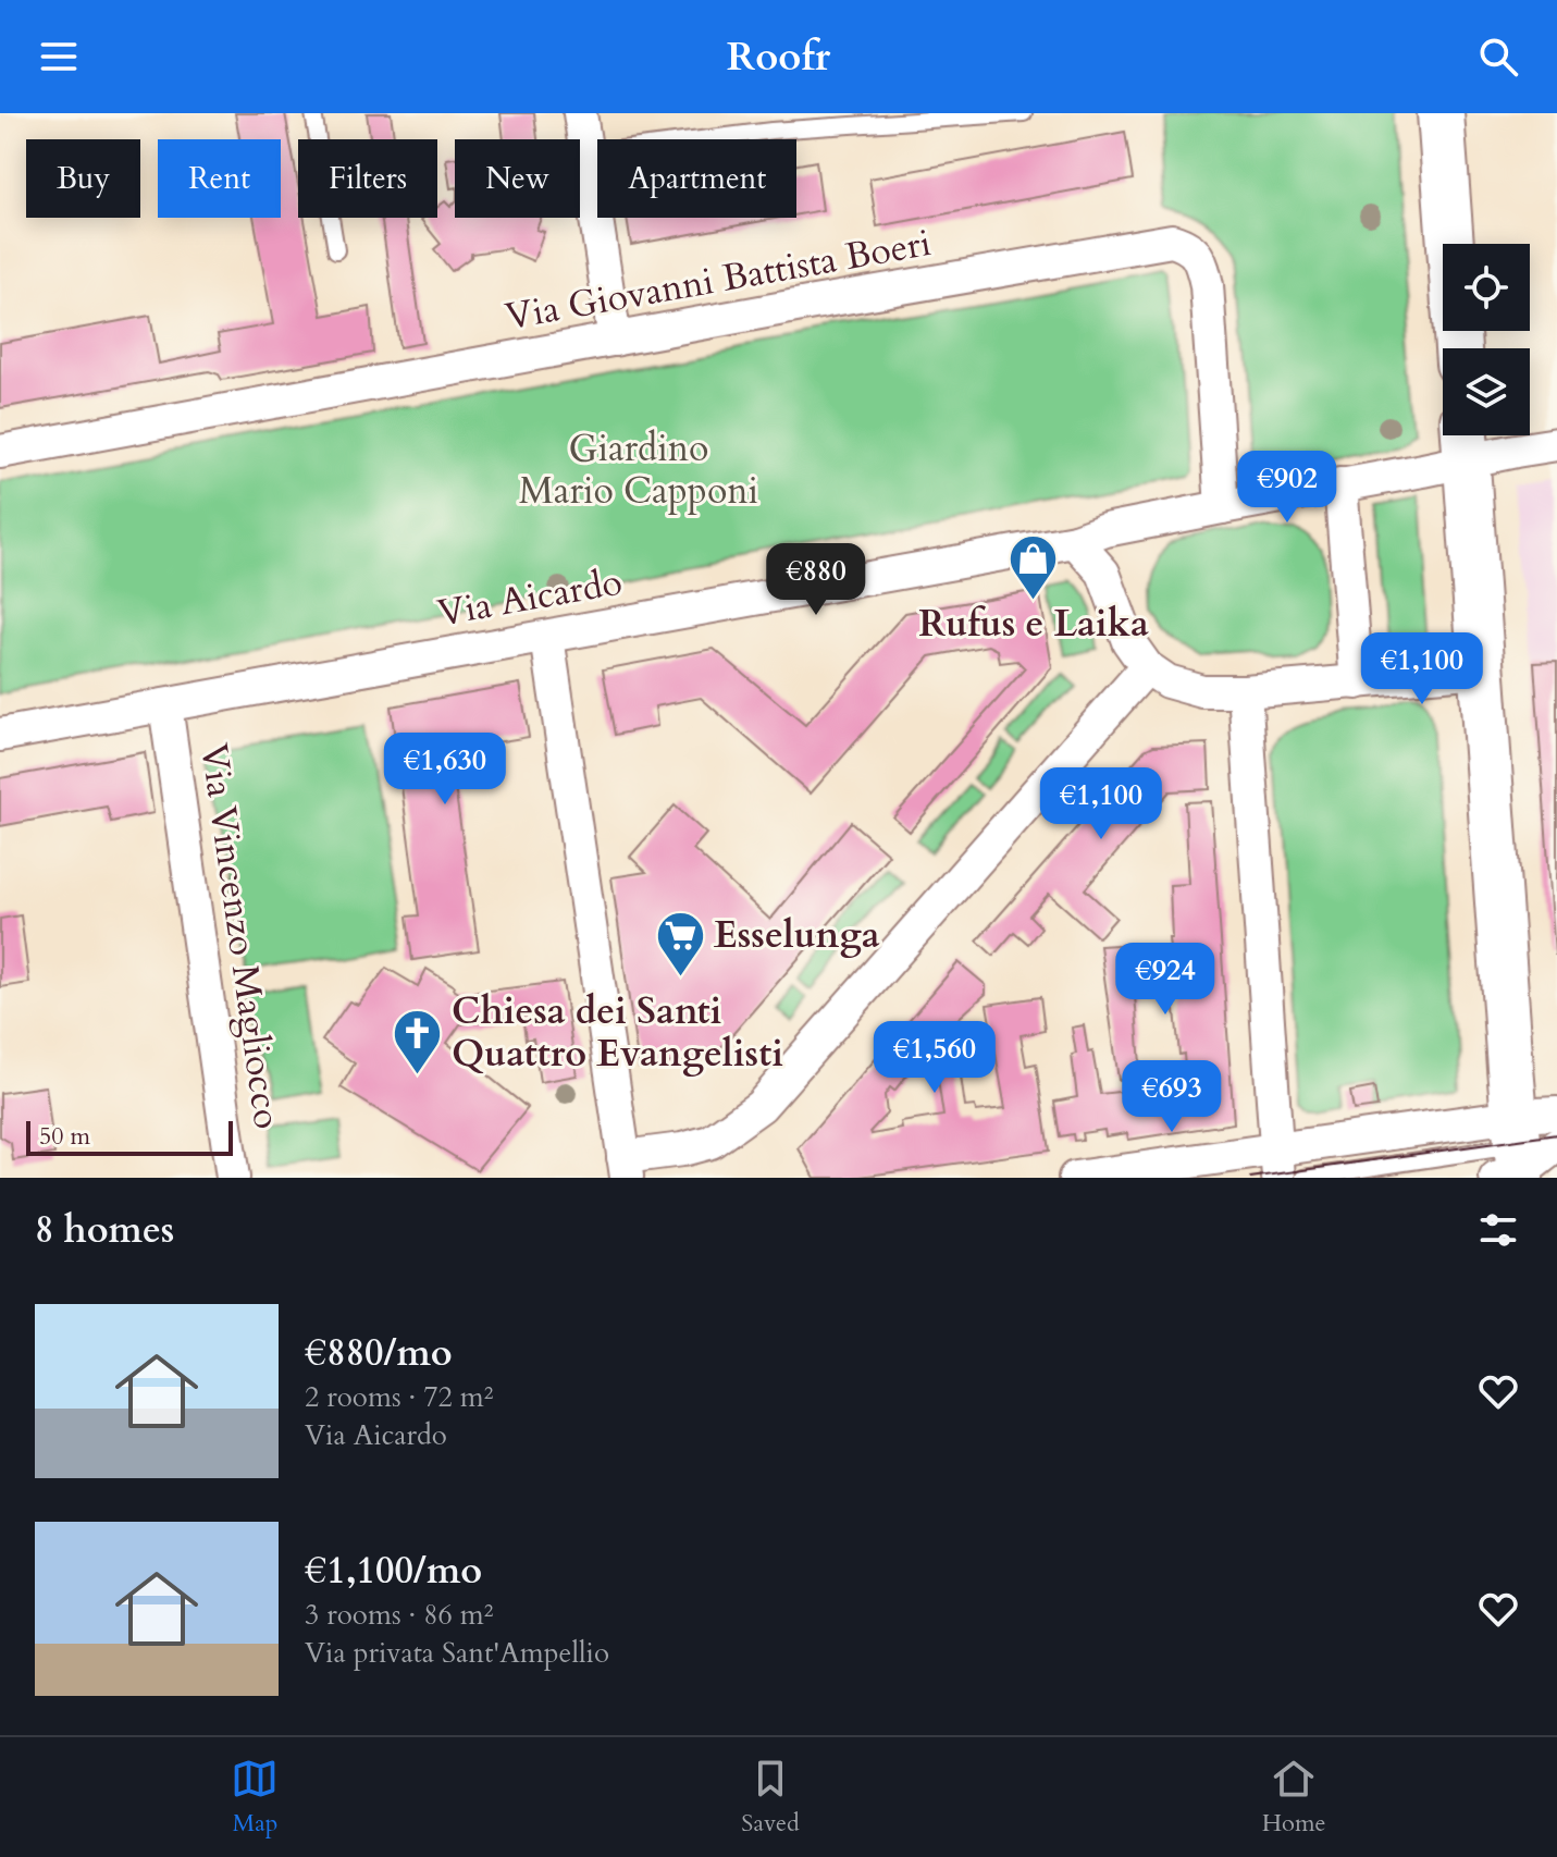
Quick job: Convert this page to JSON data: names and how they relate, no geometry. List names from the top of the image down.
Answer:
{
  "streets": {
    "street": ["Via Giovanni Battista Boeri", "Via Aicardo", "Via Vincenzo Magliocco"]
  },
  "crossings": [
    ["Via Giovanni Battista Boeri", "Via Aicardo"],
    ["Via Aicardo", "Via Vincenzo Magliocco"]
  ],
  "parks": ["Giardino Mario Capponi"],
  "places": {
    "shop": ["Rufus e Laika"],
    "supermarket": ["Esselunga"],
    "church": ["Chiesa dei Santi Quattro Evangelisti"]
  },
  "scale_bar": "50 m",
  "page": {
    "header": "Roofr",
    "chip": [
      "Buy",
      "Rent",
      "Filters",
      "New",
      "Apartment"
    ],
    "price": [
      "€902",
      "€880",
      "€1,100",
      "€1,630",
      "€1,100",
      "€924",
      "€1,560",
      "€693"
    ],
    "scale": "50 m",
    "heading": "8 homes",
    "list": [
      {
        "name": "€880/mo",
        "note": "2 rooms · 72 m² · Via Aicardo"
      },
      {
        "name": "€1,100/mo",
        "note": "3 rooms · 86 m² · Via privata Sant'Ampellio"
      }
    ],
    "tabs": ["Map", "Saved", "Home"]
  }
}
